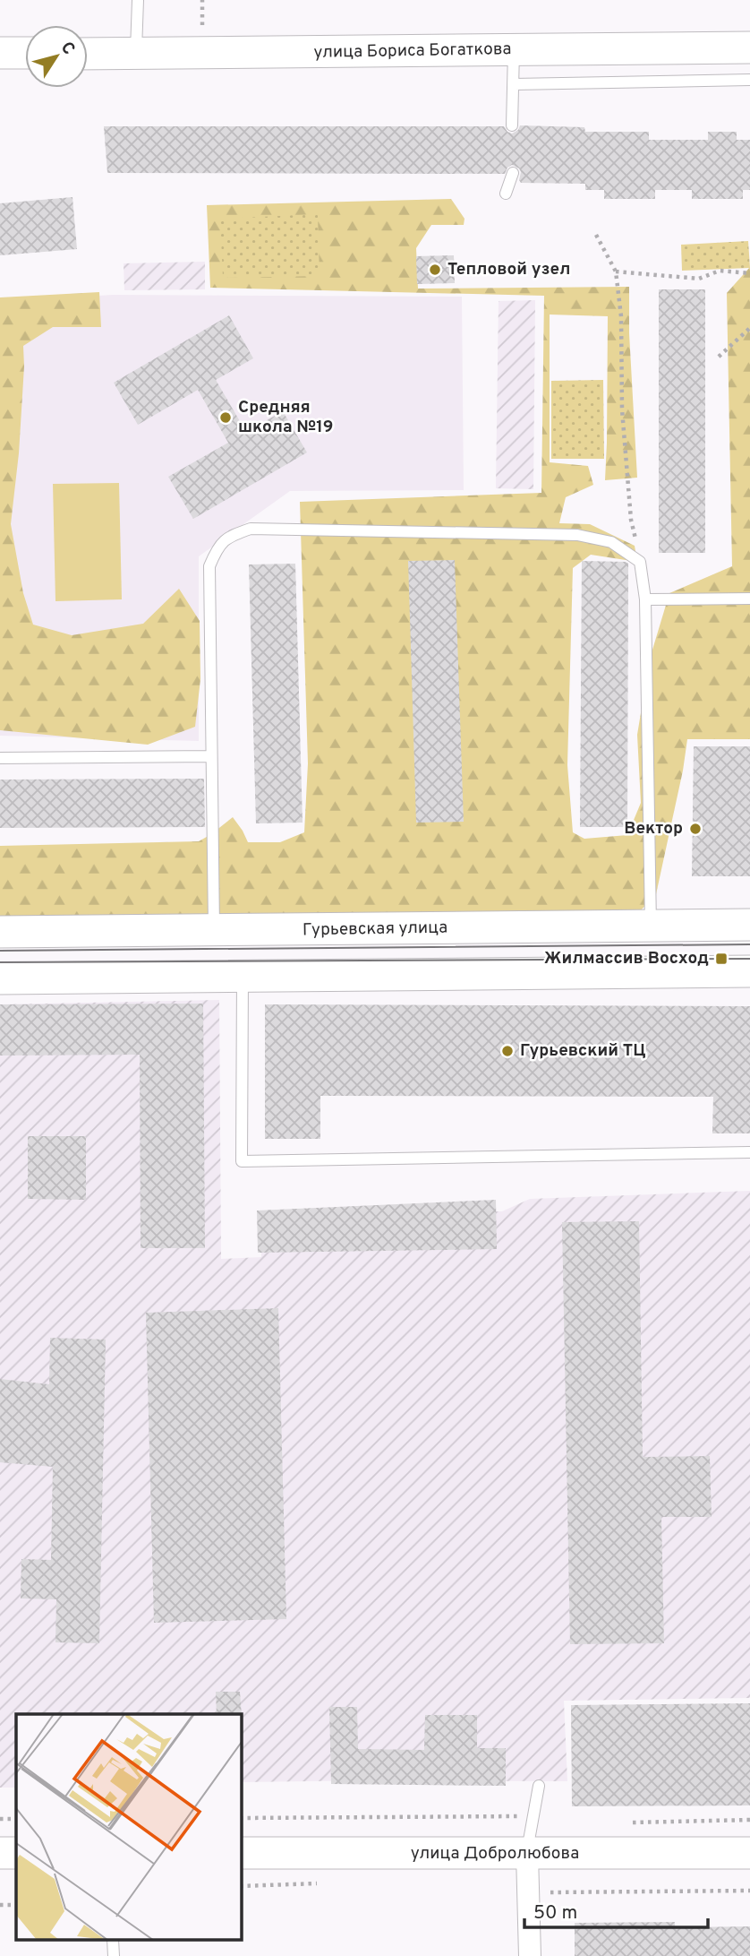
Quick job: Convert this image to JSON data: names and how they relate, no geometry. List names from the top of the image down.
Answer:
{
  "streets": {
    "street": ["улица Бориса Богаткова", "Гурьевская улица", "улица Добролюбова"]
  },
  "places": {
    "other": [
      "Тепловой узел",
      "Средняя школа №19",
      "Вектор",
      "Гурьевский ТЦ"
    ],
    "transit": ["Жилмассив Восход"]
  },
  "scale_bar": "50 m",
  "north": "top right"
}
